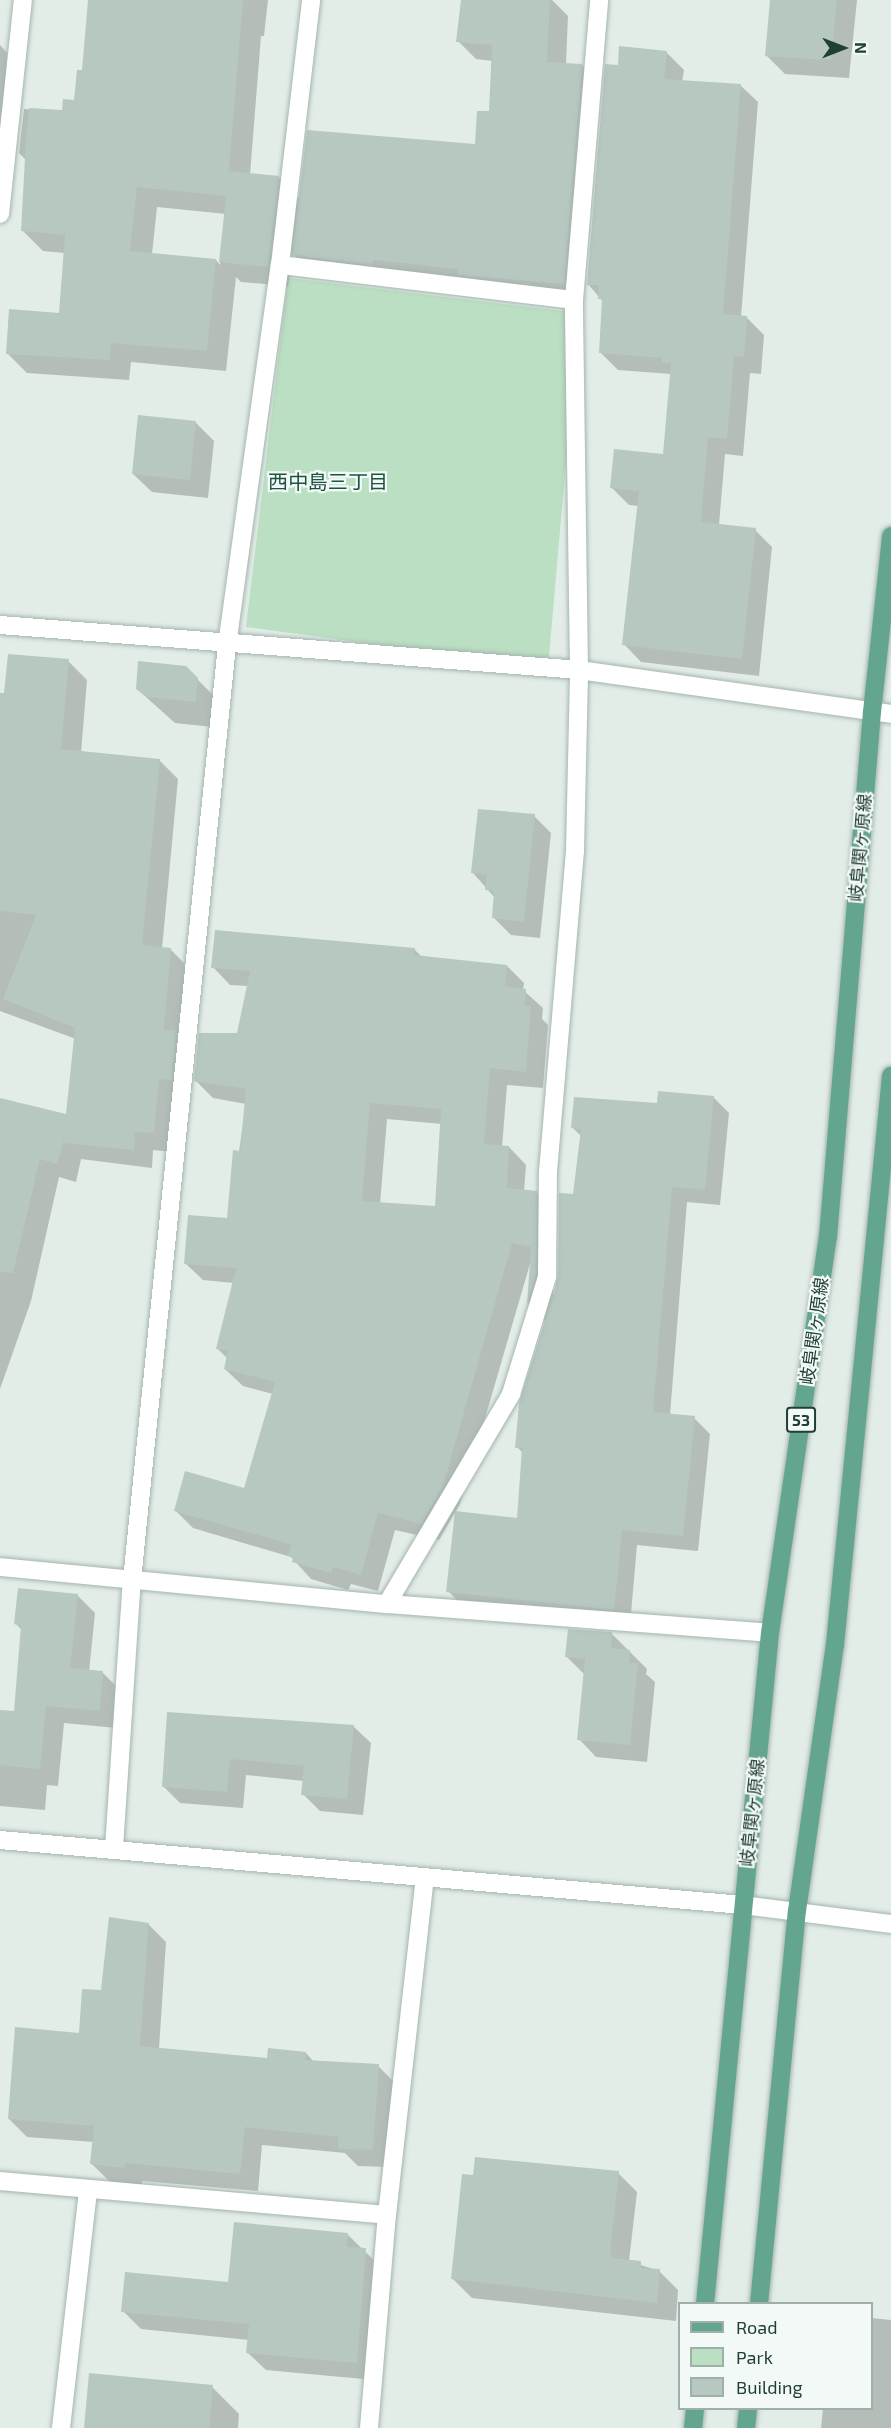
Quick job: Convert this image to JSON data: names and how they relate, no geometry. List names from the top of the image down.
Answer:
{
  "streets": {
    "main road": ["岐阜関ヶ原線", "53"]
  },
  "districts": ["西中島三丁目"],
  "legend": ["Road", "Park", "Building"],
  "north": "right"
}
